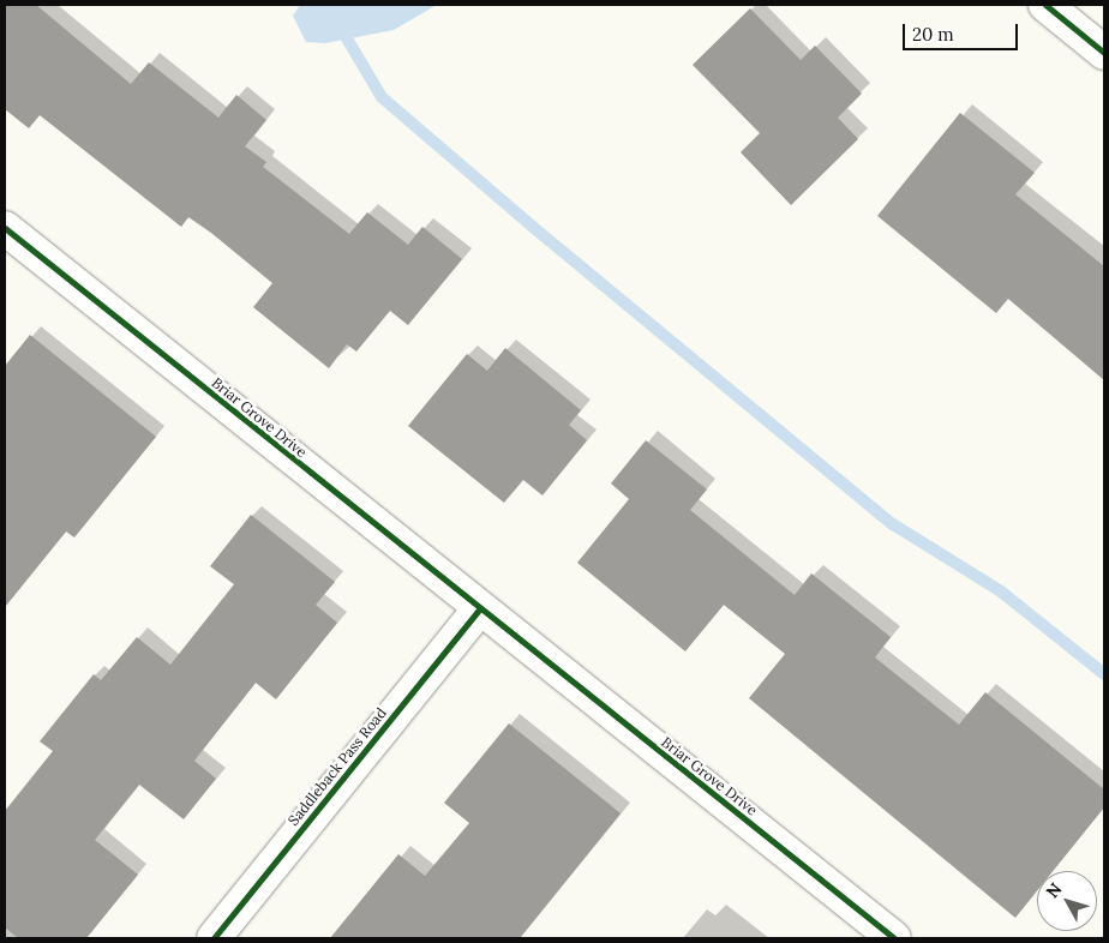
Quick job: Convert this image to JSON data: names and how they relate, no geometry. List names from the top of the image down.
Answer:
{
  "streets": {
    "street": ["Briar Grove Drive", "Saddleback Pass Road"]
  },
  "crossings": [
    ["Briar Grove Drive", "Saddleback Pass Road"]
  ],
  "scale_bar": "20 m",
  "north": "top left"
}
